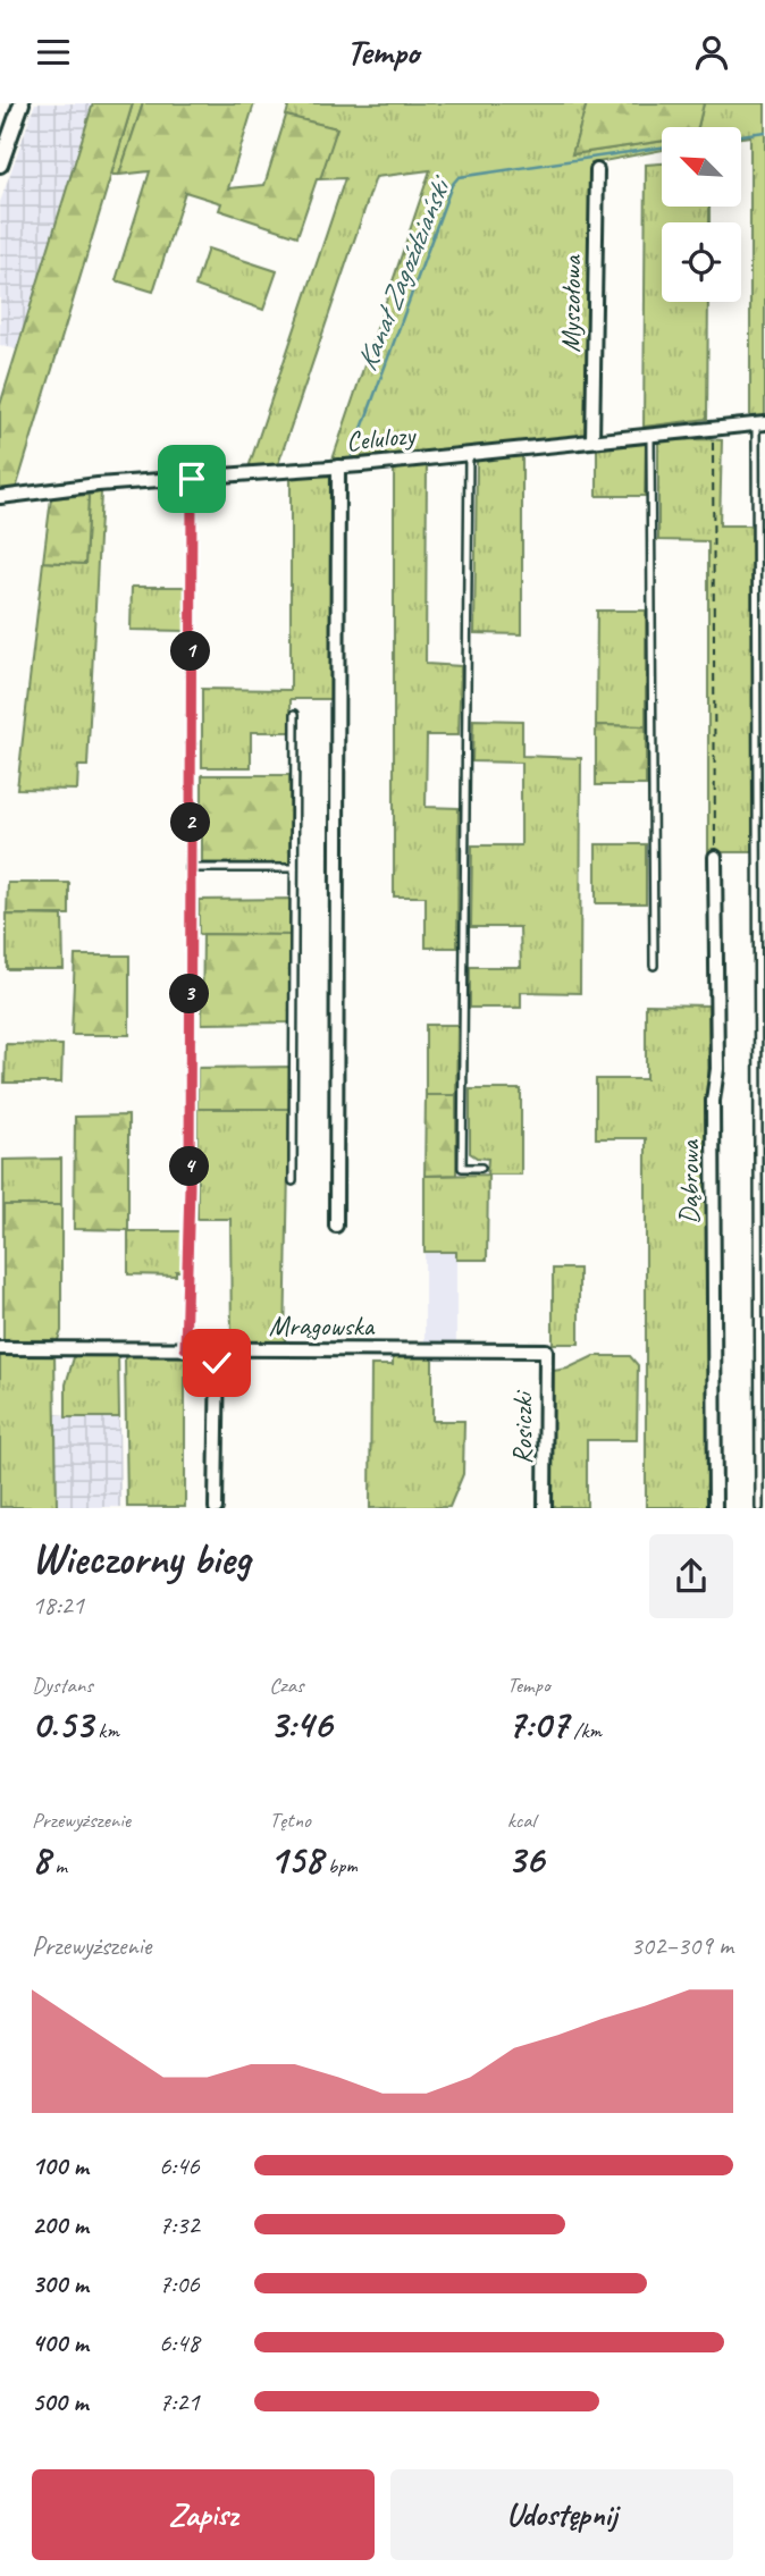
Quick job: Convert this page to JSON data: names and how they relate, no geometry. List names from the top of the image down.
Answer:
{
  "streets": {
    "street": [
      "Myszołowa",
      "Celulozy",
      "Dąbrowa",
      "Mrągowska",
      "Rosiczki"
    ]
  },
  "crossings": [
    ["Myszołowa", "Celulozy"],
    ["Mrągowska", "Rosiczki"]
  ],
  "water": ["Kanał Zagoździański"],
  "north": "top left",
  "page": {
    "header": "Tempo",
    "pins": [
      "1",
      "2",
      "3",
      "4"
    ],
    "heading": ["Wieczorny bieg", "18:21"],
    "stats": [
      ["Dystans", "0.53 km"],
      ["Czas", "3:46"],
      ["Tempo", "7:07 /km"],
      ["Przewyższenie", "8 m"],
      ["Tętno", "158 bpm"],
      ["kcal", "36"]
    ],
    "chart": ["Przewyższenie", "302–309 m"],
    "list": [
      {
        "name": "100 m",
        "note": "6:46"
      },
      {
        "name": "200 m",
        "note": "7:32"
      },
      {
        "name": "300 m",
        "note": "7:06"
      },
      {
        "name": "400 m",
        "note": "6:48"
      },
      {
        "name": "500 m",
        "note": "7:21"
      }
    ],
    "buttons": ["Zapisz", "Udostępnij"]
  }
}
